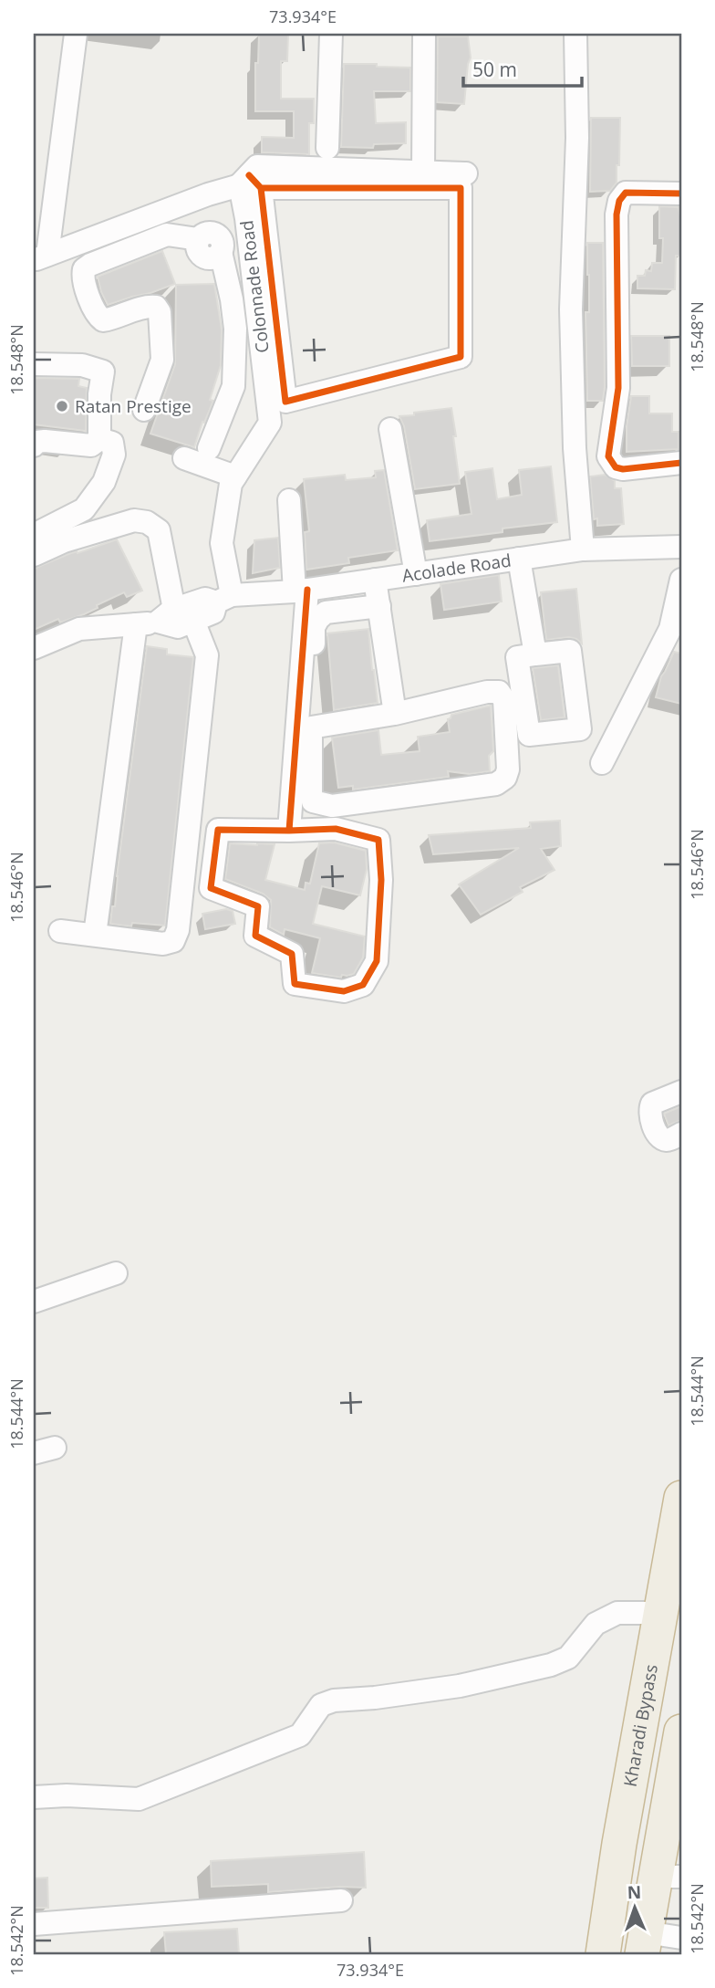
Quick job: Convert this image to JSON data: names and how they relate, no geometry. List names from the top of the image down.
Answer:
{
  "streets": {
    "highway": ["Kharadi Bypass"],
    "street": ["Colonnade Road", "Acolade Road"]
  },
  "crossings": [
    ["Colonnade Road", "Acolade Road"]
  ],
  "places": ["Ratan Prestige"],
  "scale_bar": "50 m",
  "north": "top",
  "coordinates": [
    "73.934°E",
    "18.548°N",
    "18.546°N",
    "18.544°N",
    "18.542°N"
  ]
}
